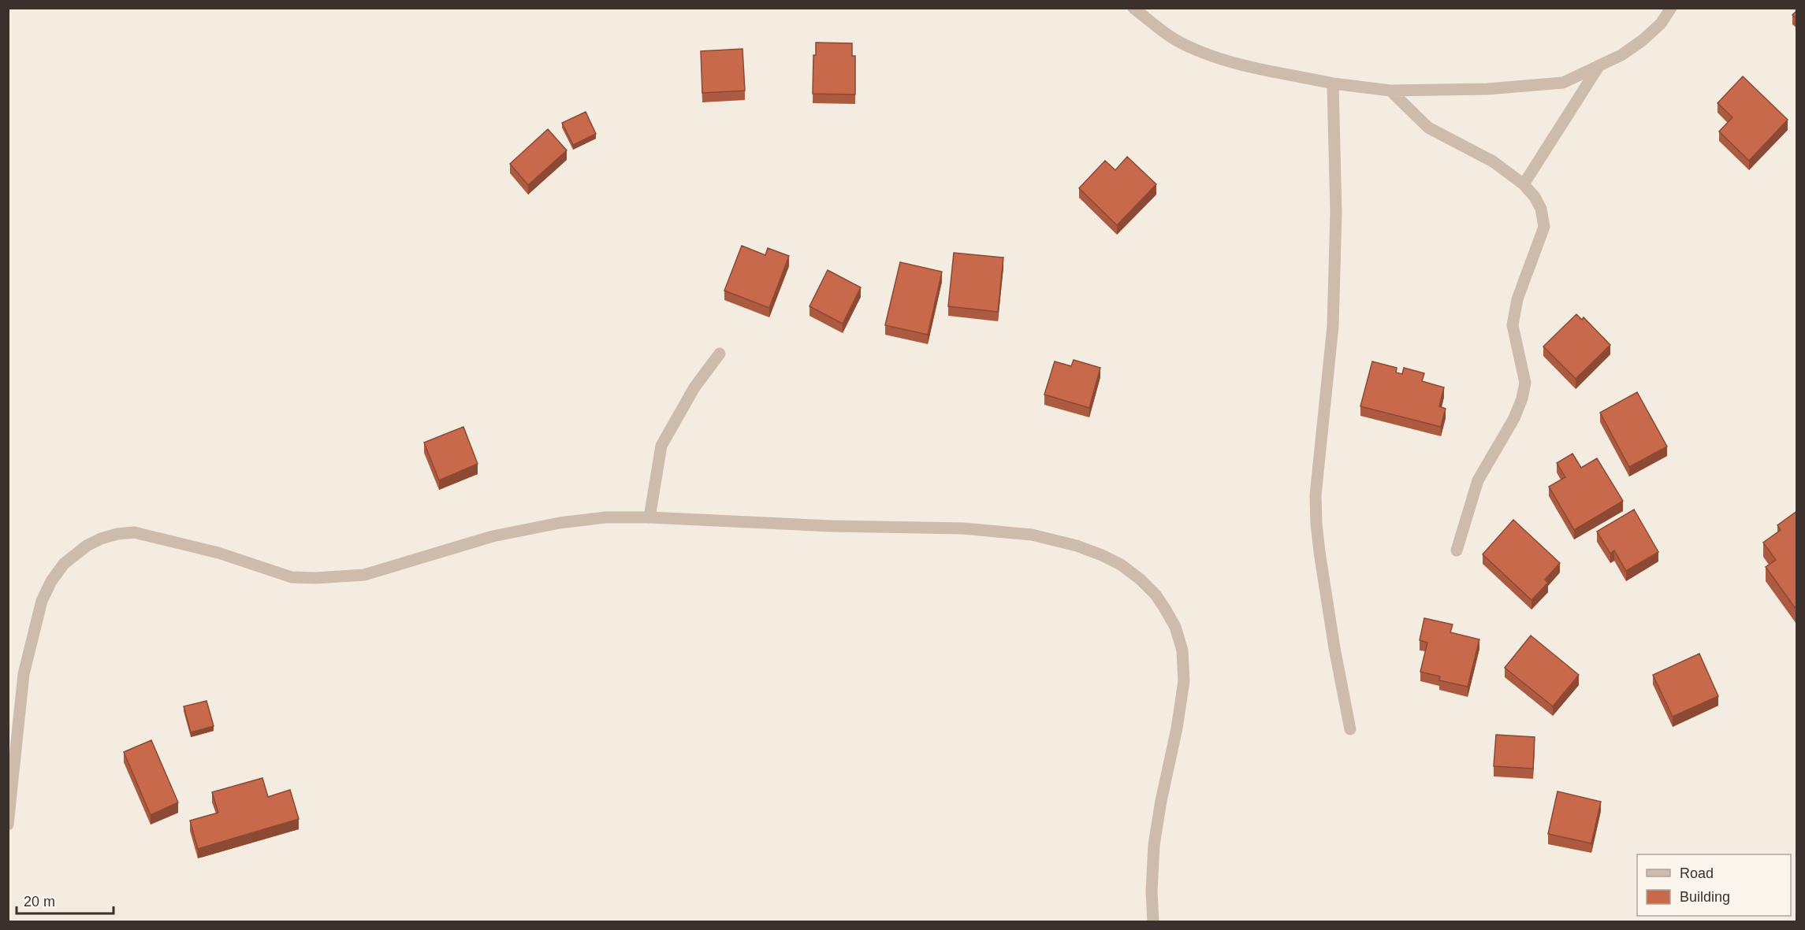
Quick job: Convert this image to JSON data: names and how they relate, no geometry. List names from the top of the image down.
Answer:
{
  "legend": ["Road", "Building"],
  "scale_bar": "20 m"
}
